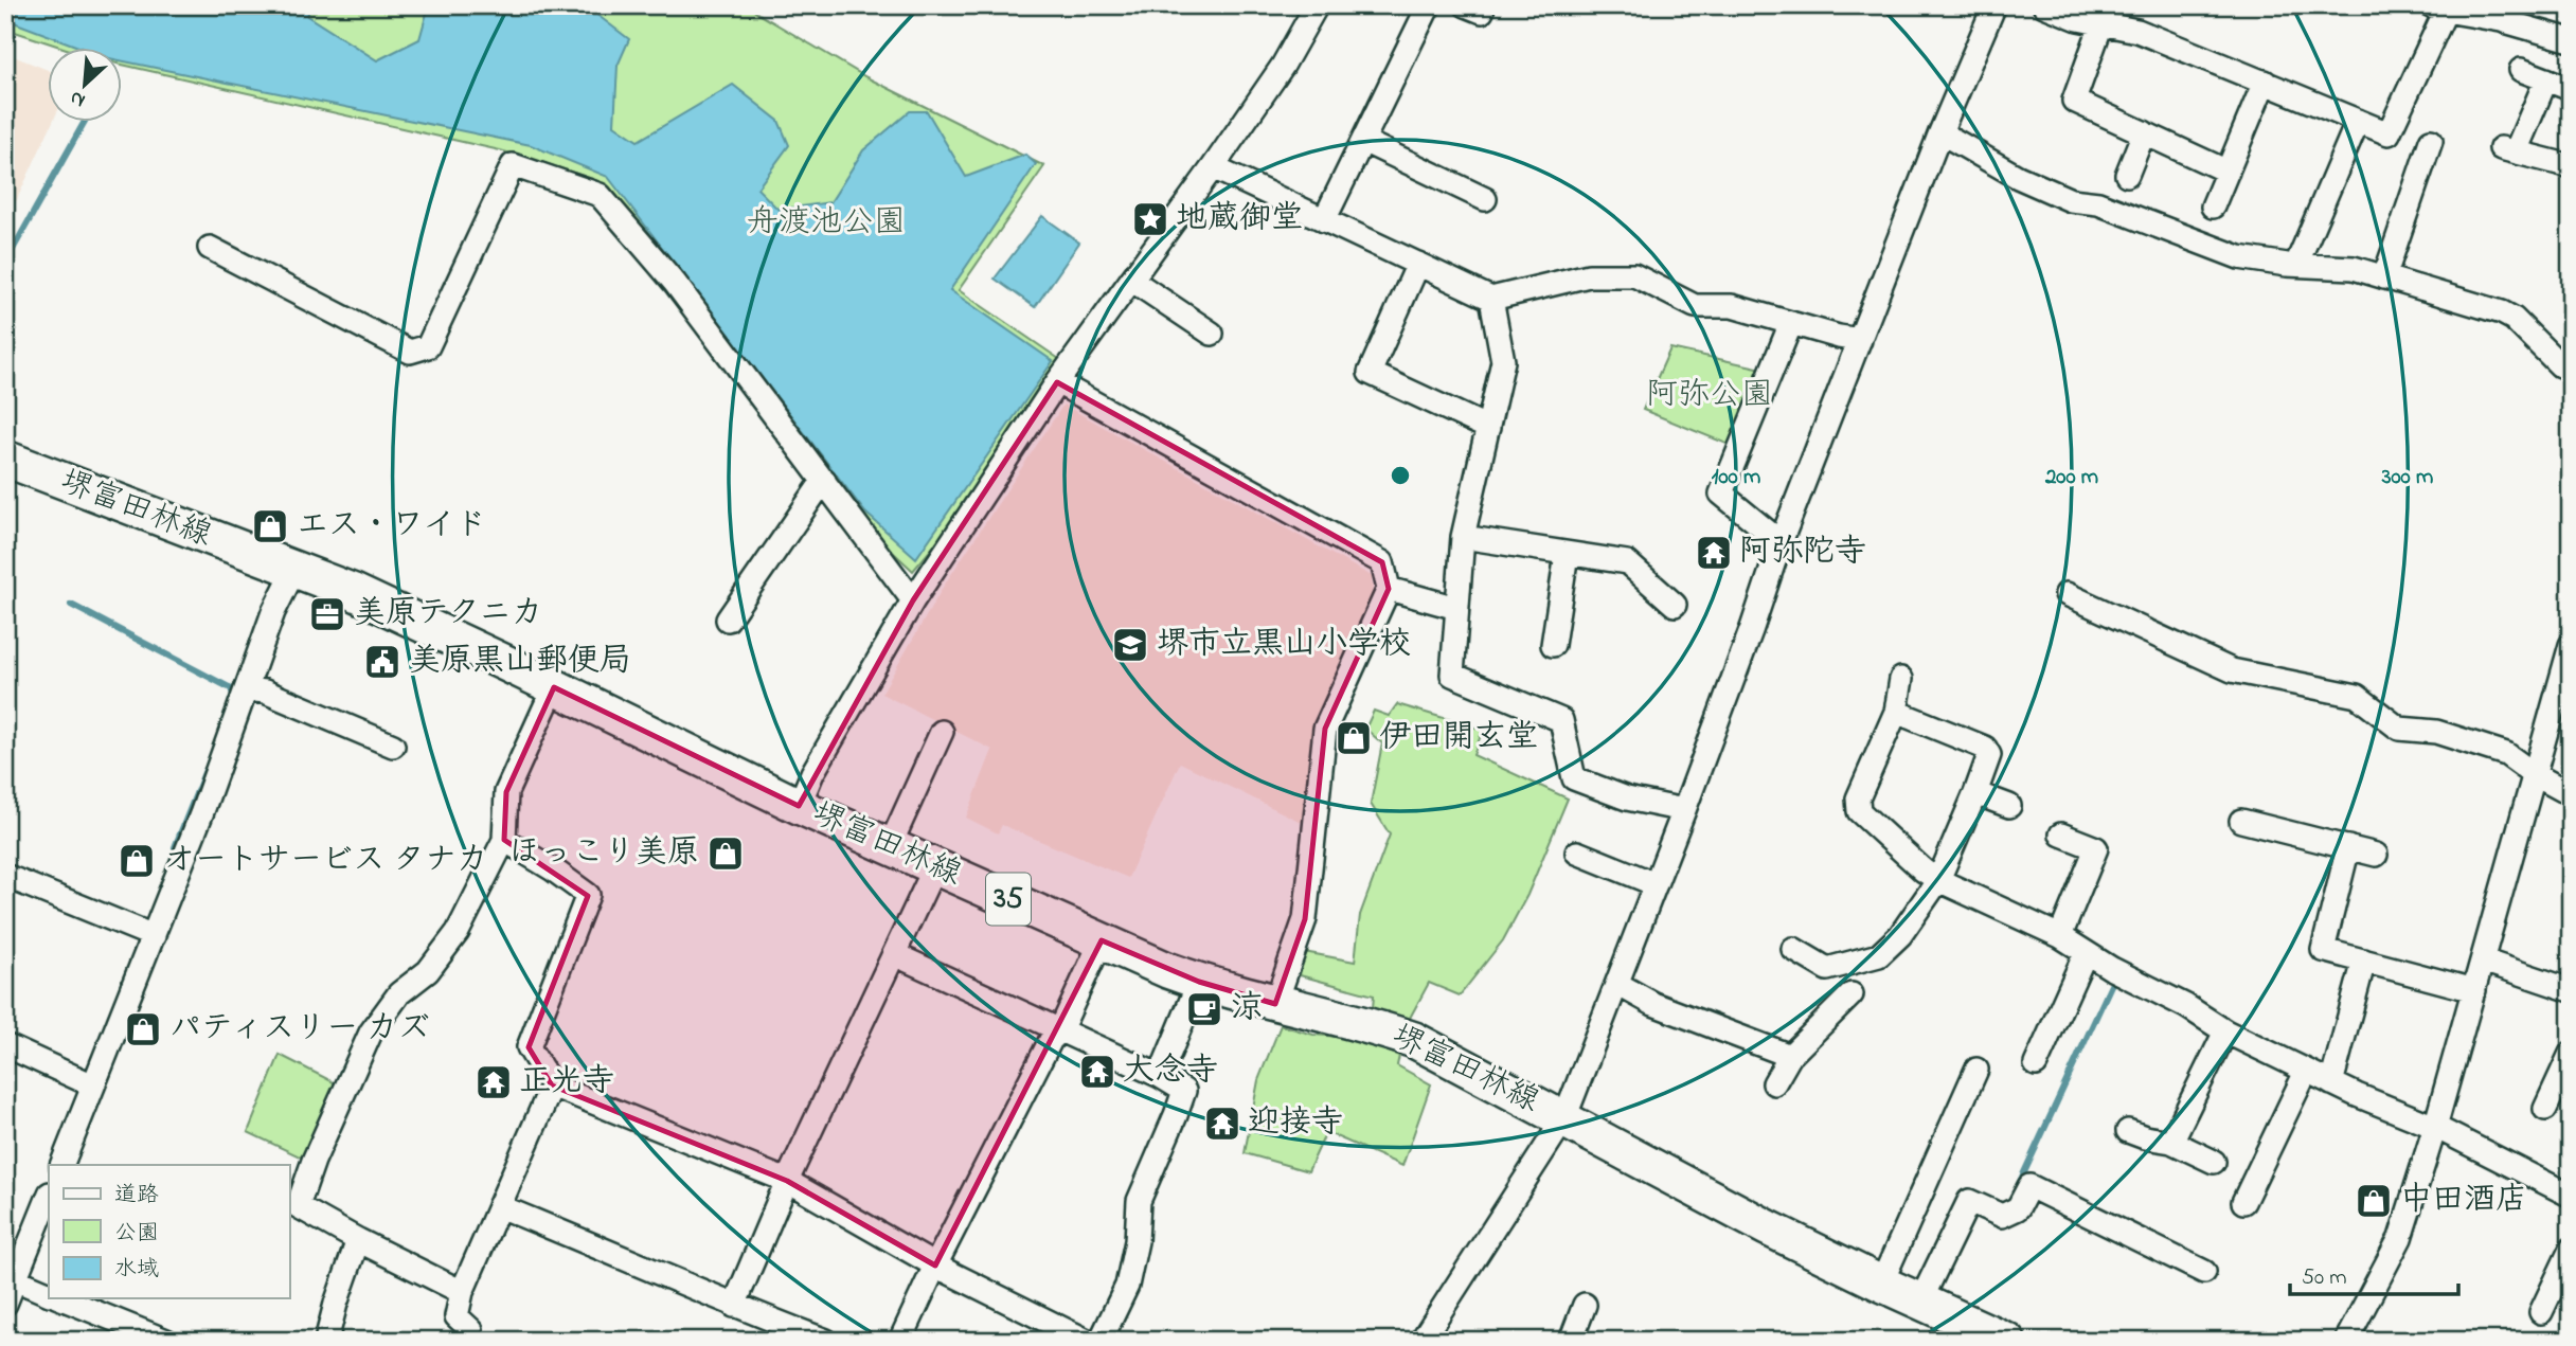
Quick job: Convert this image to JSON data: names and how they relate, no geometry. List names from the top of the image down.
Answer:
{
  "streets": {
    "main road": ["堺富田林線", "35"]
  },
  "parks": ["舟渡池公園", "阿弥公園"],
  "places": {
    "place": ["地蔵御堂"],
    "shop": [
      "エス・ワイド",
      "伊田開玄堂",
      "ほっこり美原",
      "オートサービス タナカ",
      "パティスリー カズ",
      "中田酒店"
    ],
    "temple": [
      "阿弥陀寺",
      "大念寺",
      "正光寺",
      "迎接寺"
    ],
    "office": ["美原テクニカ"],
    "school or university": ["堺市立黒山小学校"],
    "public building": ["美原黒山郵便局"],
    "cafe": ["涼"]
  },
  "legend": ["道路", "公園", "水域"],
  "scale_bar": "50 m",
  "north": "bottom left",
  "rings": ["100 m", "200 m", "300 m"]
}
